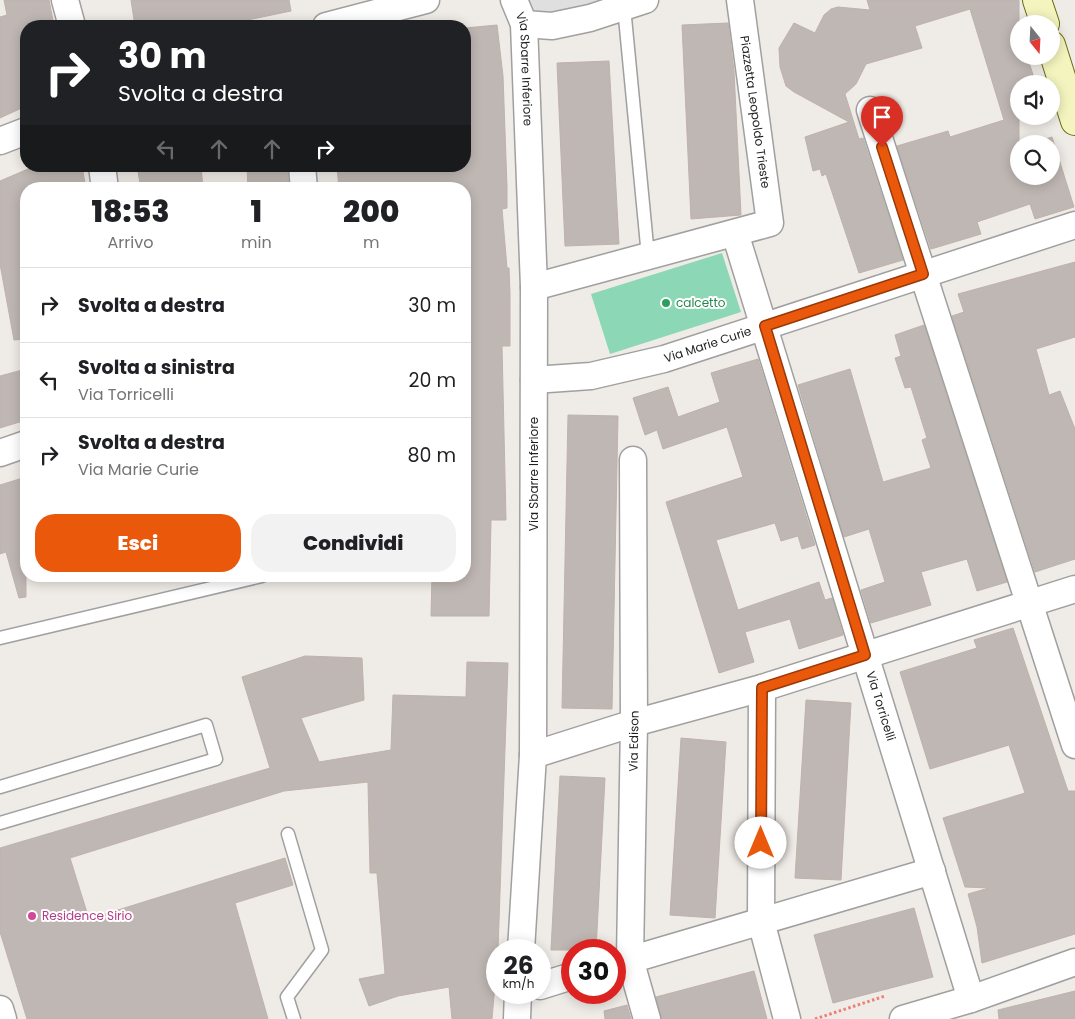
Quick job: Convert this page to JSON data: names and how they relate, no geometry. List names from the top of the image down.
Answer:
{
  "streets": {
    "street": [
      "Via Sbarre Inferiore",
      "Piazzetta Leopoldo Trieste",
      "Via Marie Curie",
      "Via Torricelli",
      "Via Edison"
    ]
  },
  "crossings": [
    ["Via Sbarre Inferiore", "Via Marie Curie"],
    ["Piazzetta Leopoldo Trieste", "Via Torricelli"],
    ["Via Marie Curie", "Via Torricelli"]
  ],
  "places": ["calcetto", "Residence Sirio"],
  "north": "bottom",
  "page": {
    "turn": ["30 m", "Svolta a destra"],
    "eta": [
      "18:53",
      "Arrivo",
      "1",
      "min",
      "200",
      "m"
    ],
    "list": [
      {
        "name": "Svolta a destra",
        "value": "30 m"
      },
      {
        "name": "Svolta a sinistra",
        "note": "Via Torricelli",
        "value": "20 m"
      },
      {
        "name": "Svolta a destra",
        "note": "Via Marie Curie",
        "value": "80 m"
      }
    ],
    "buttons": ["Esci", "Condividi"],
    "speed": "26 km/h",
    "limit": "30"
  }
}
